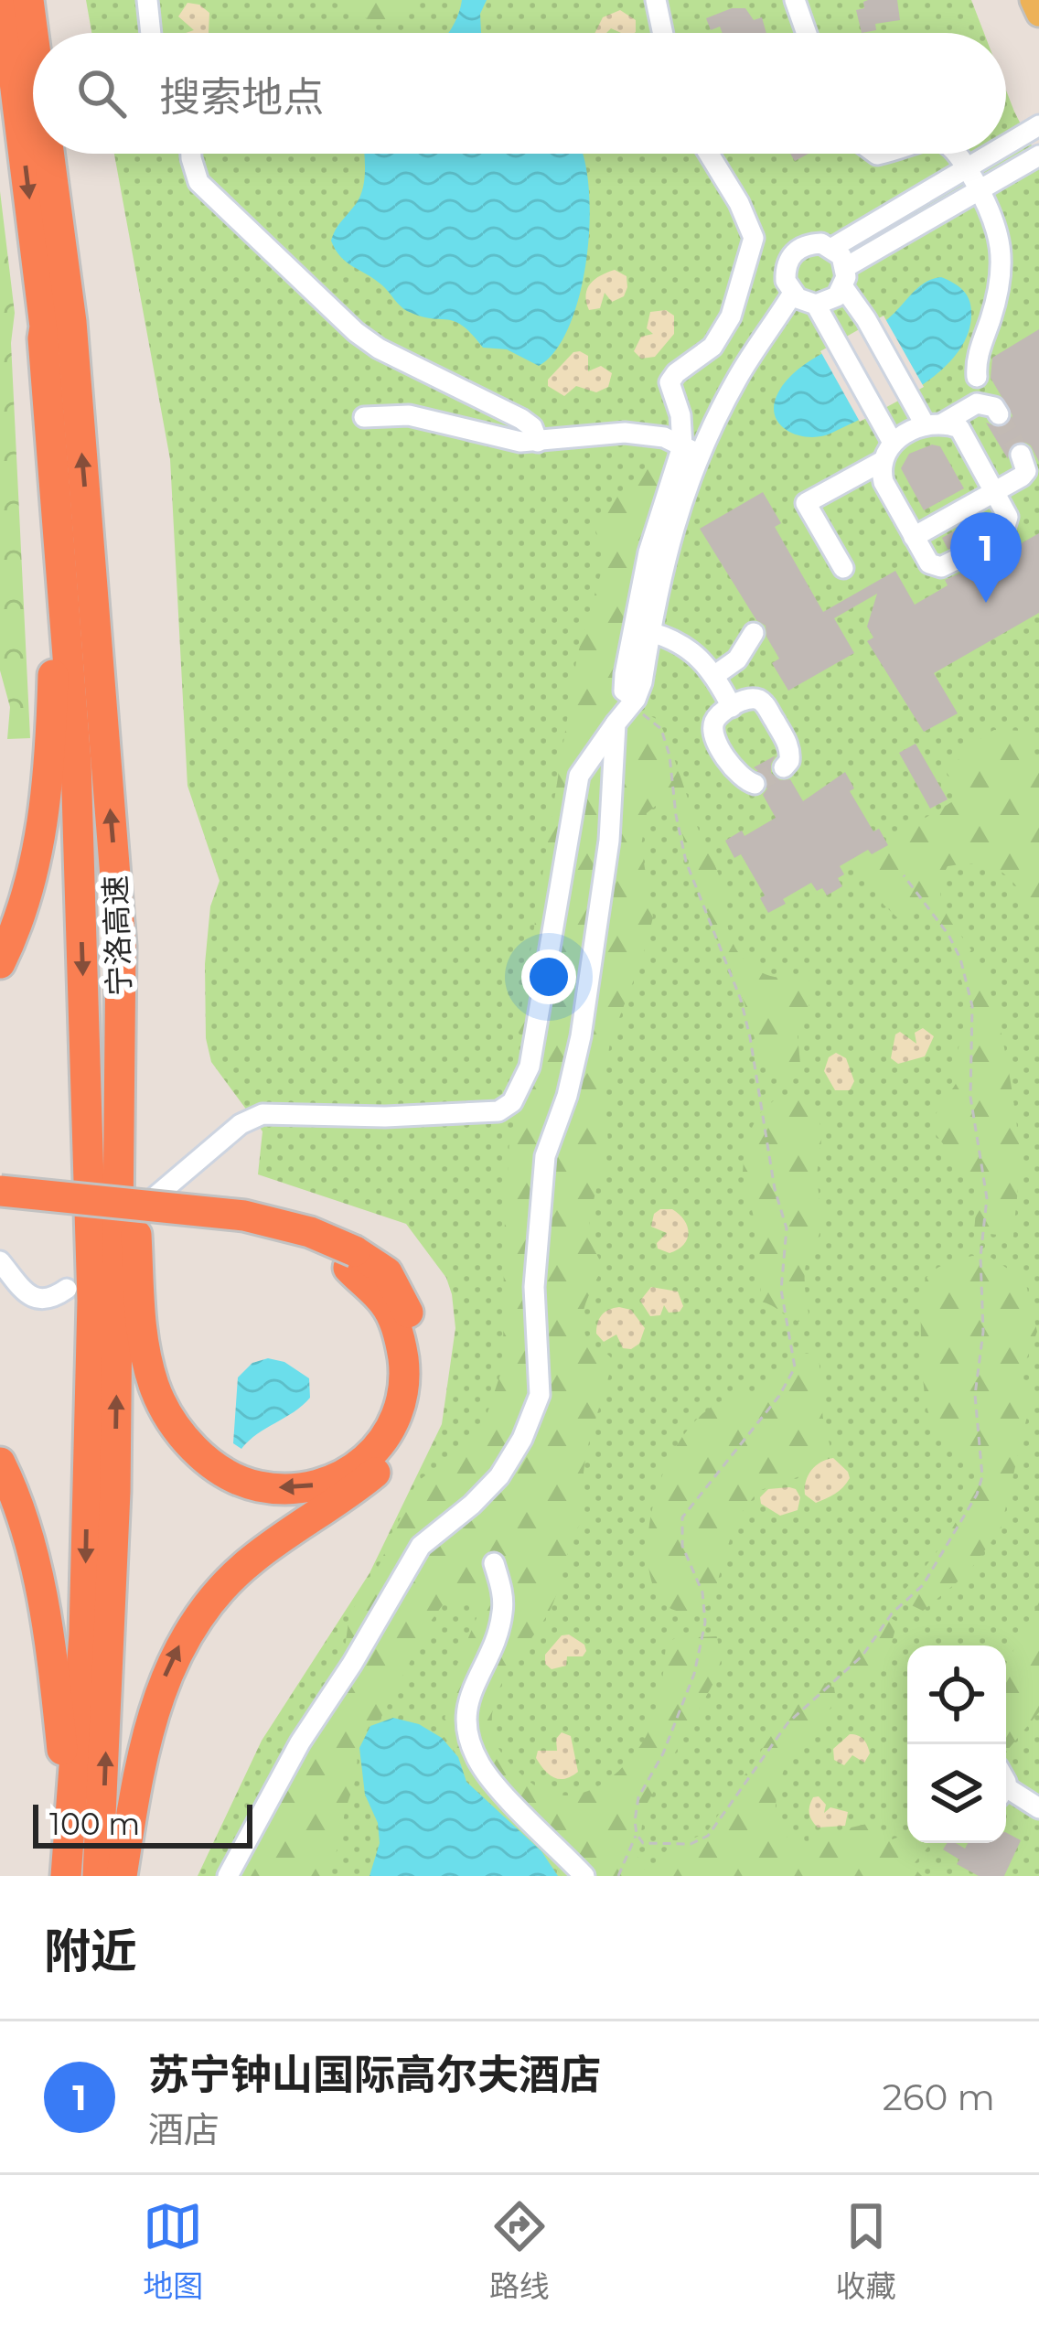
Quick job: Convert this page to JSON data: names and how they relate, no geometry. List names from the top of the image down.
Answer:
{
  "streets": {
    "highway": ["宁洛高速"]
  },
  "scale_bar": "100 m",
  "page": {
    "search": "搜索地点",
    "pins": "1",
    "scale": "100 m",
    "heading": "附近",
    "list": [
      {
        "mark": "1",
        "name": "苏宁钟山国际高尔夫酒店",
        "note": "酒店",
        "value": "260 m"
      }
    ],
    "nav": ["地图", "路线", "收藏"]
  }
}
